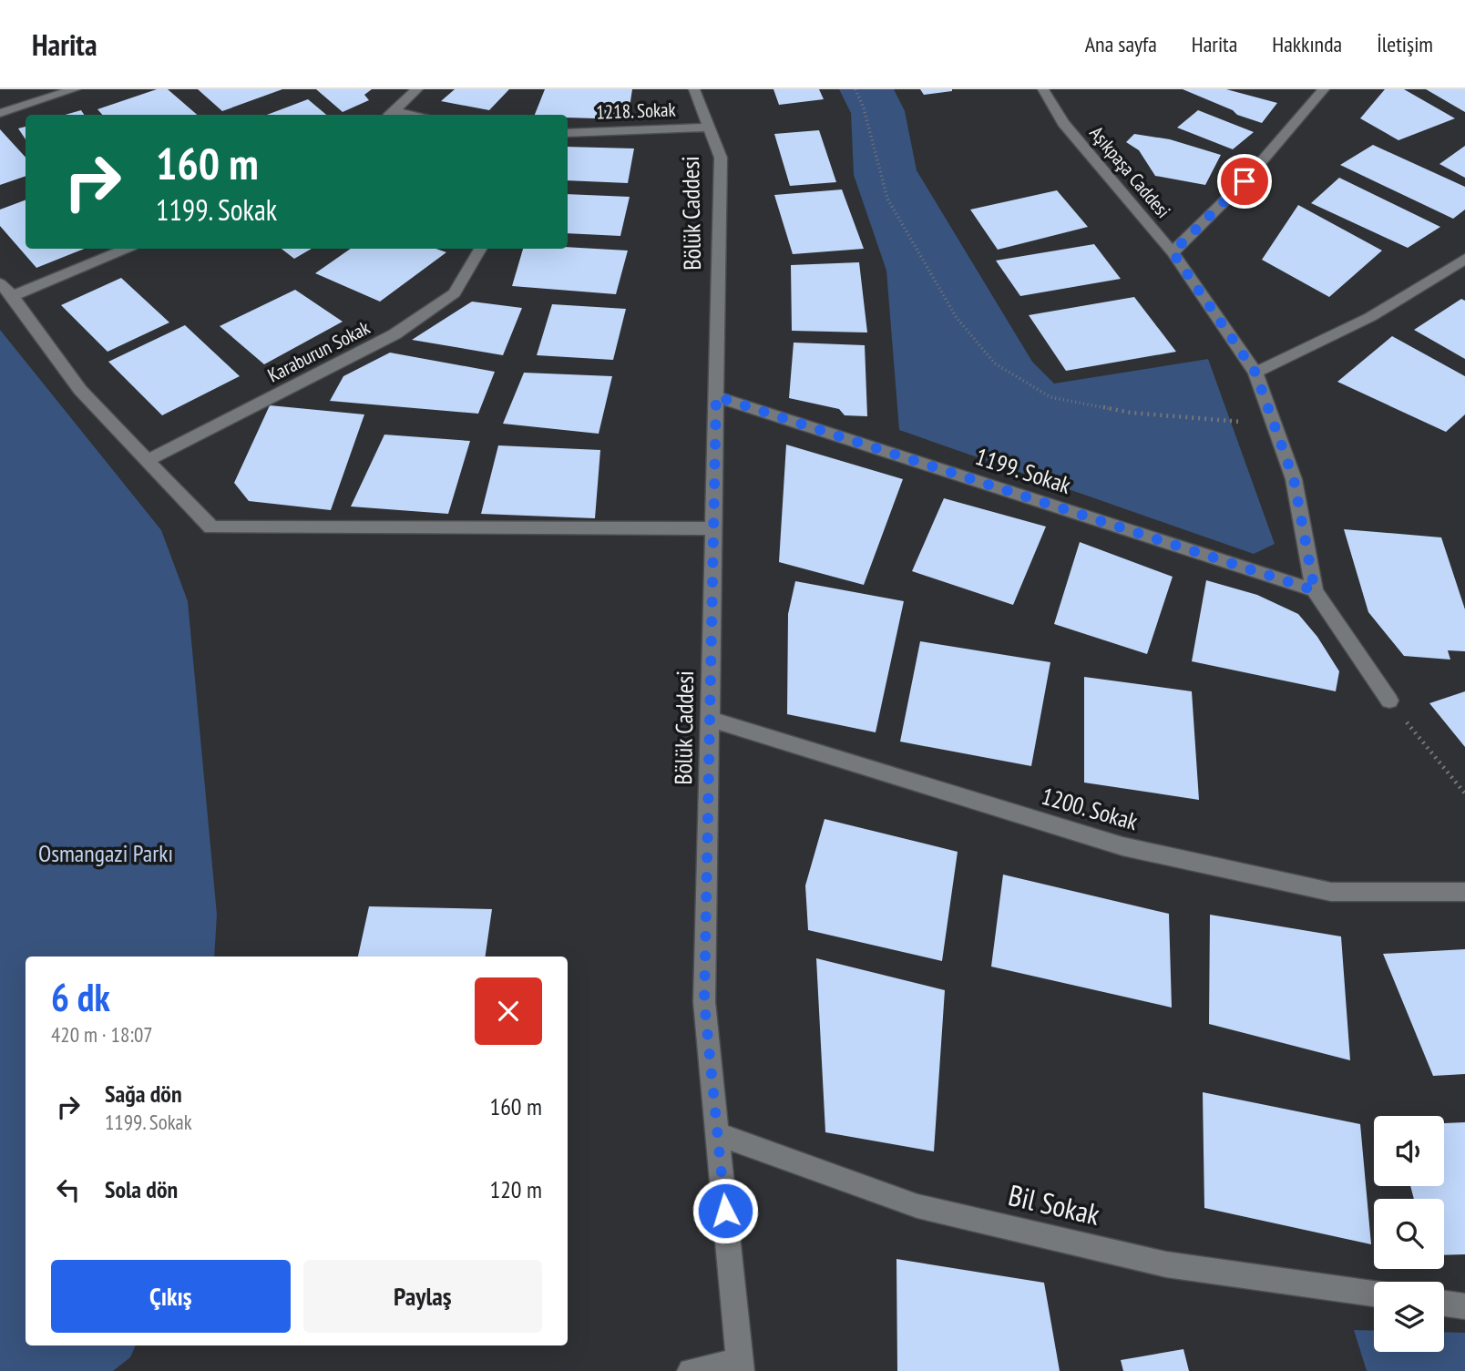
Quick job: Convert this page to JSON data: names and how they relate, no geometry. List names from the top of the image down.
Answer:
{
  "streets": {
    "street": [
      "1218. Sokak",
      "Aşıkpaşa Caddesi",
      "Bölük Caddesi",
      "Karaburun Sokak",
      "1199. Sokak",
      "1200. Sokak",
      "Bil Sokak"
    ]
  },
  "crossings": [
    ["1218. Sokak", "Bölük Caddesi"],
    ["Bölük Caddesi", "1199. Sokak"],
    ["Bölük Caddesi", "1200. Sokak"],
    ["Bölük Caddesi", "Bil Sokak"]
  ],
  "parks": ["Osmangazi Parkı"],
  "page": {
    "header": "Harita",
    "nav": [
      "Ana sayfa",
      "Harita",
      "Hakkında",
      "İletişim"
    ],
    "turn": ["160 m", "1199. Sokak"],
    "heading": ["6 dk", "420 m · 18:07"],
    "list": [
      {
        "name": "Sağa dön",
        "note": "1199. Sokak",
        "value": "160 m"
      },
      {
        "name": "Sola dön",
        "value": "120 m"
      }
    ],
    "buttons": ["Çıkış", "Paylaş"]
  }
}
